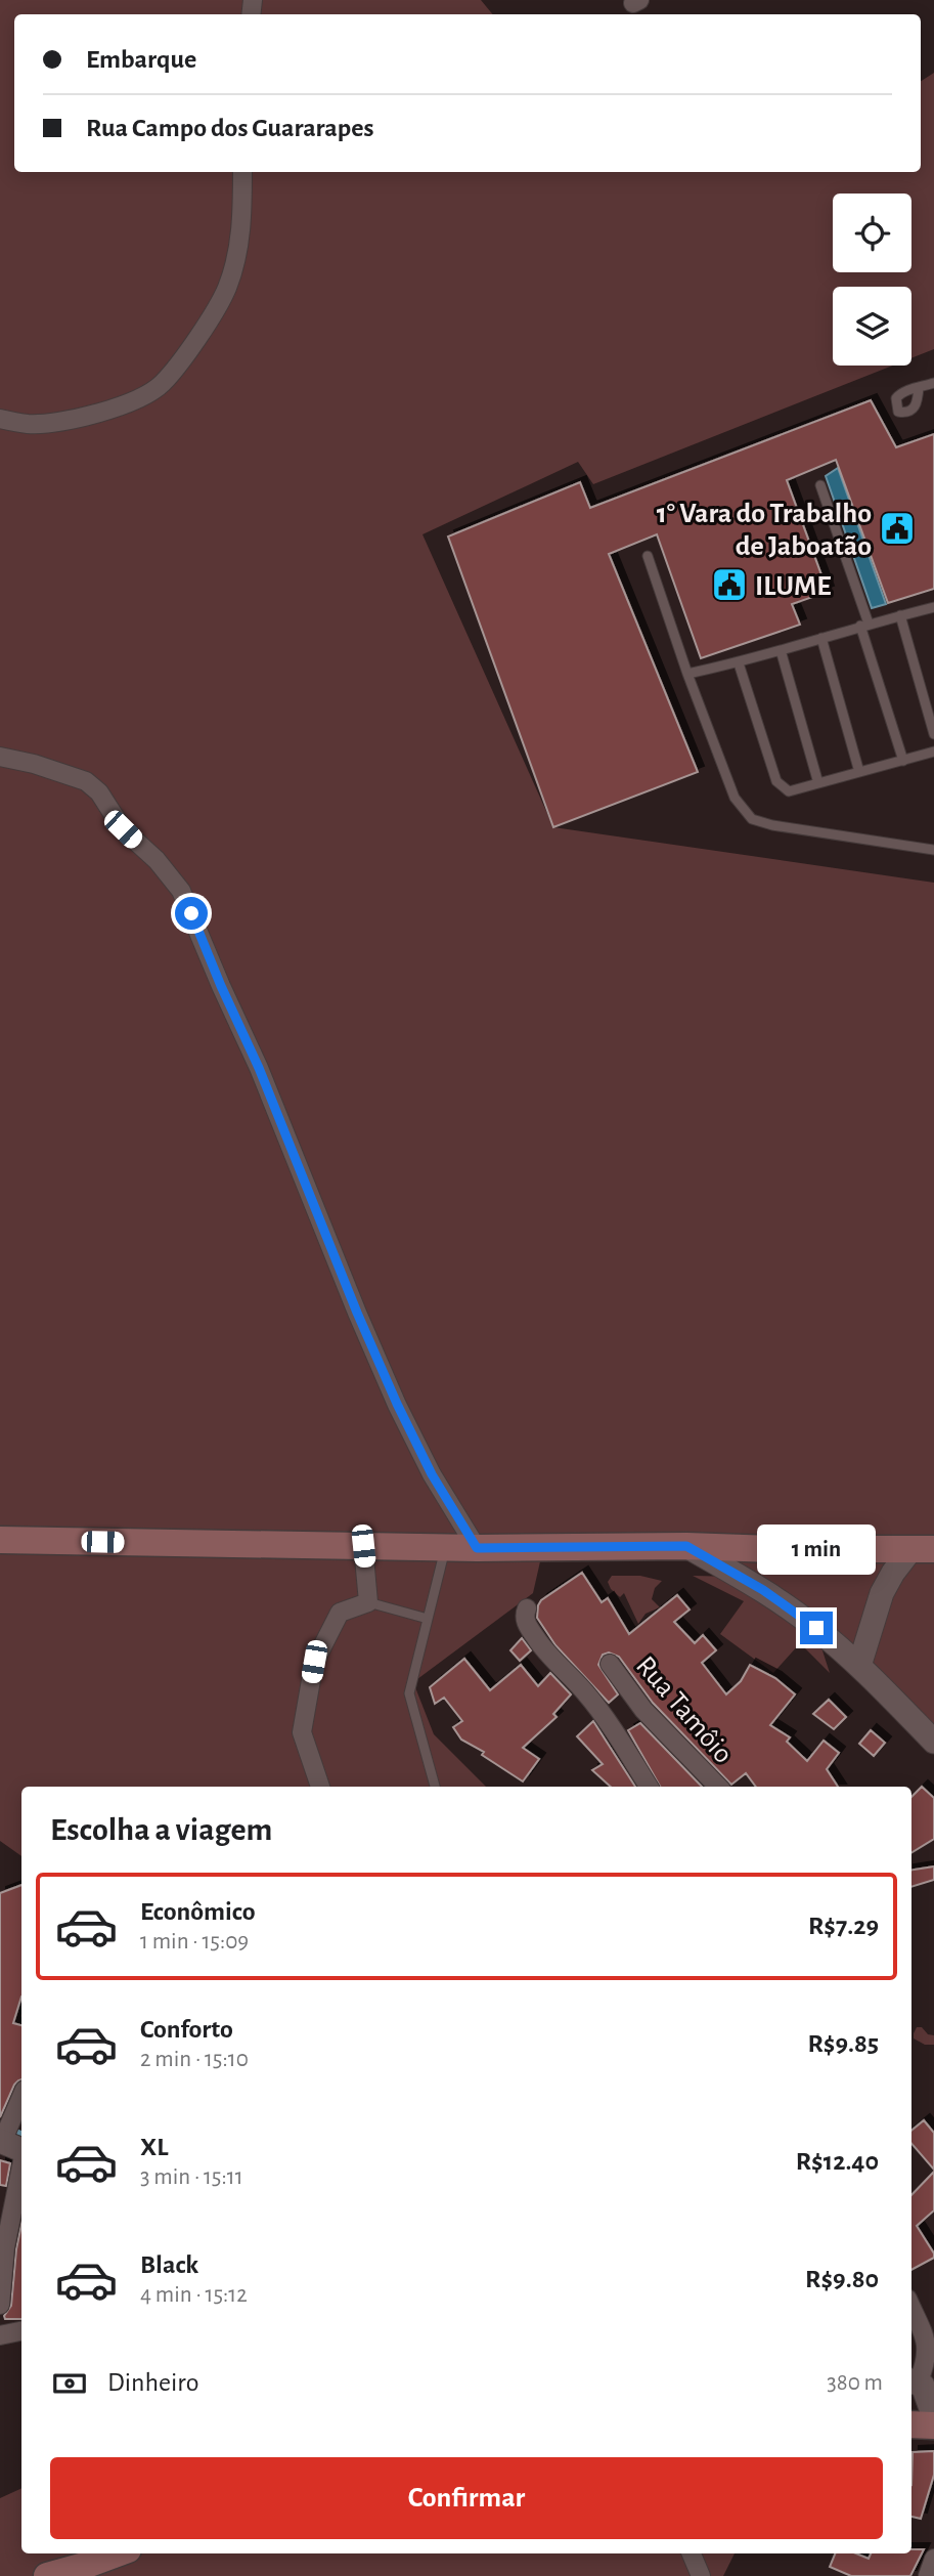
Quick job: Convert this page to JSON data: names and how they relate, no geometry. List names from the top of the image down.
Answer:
{
  "streets": {
    "street": ["Rua Tamôio"]
  },
  "places": {
    "public building": ["1° Vara do Trabalho de Jaboatão", "ILUME"]
  },
  "page": {
    "banner": ["Embarque", "Rua Campo dos Guararapes"],
    "bubble": "1 min",
    "heading": "Escolha a viagem",
    "list": [
      {
        "name": "Econômico",
        "note": "1 min · 15:09",
        "value": "R$7.29"
      },
      {
        "name": "Conforto",
        "note": "2 min · 15:10",
        "value": "R$9.85"
      },
      {
        "name": "XL",
        "note": "3 min · 15:11",
        "value": "R$12.40"
      },
      {
        "name": "Black",
        "note": "4 min · 15:12",
        "value": "R$9.80"
      }
    ],
    "pay": ["Dinheiro", "380 m"],
    "buttons": "Confirmar"
  }
}
